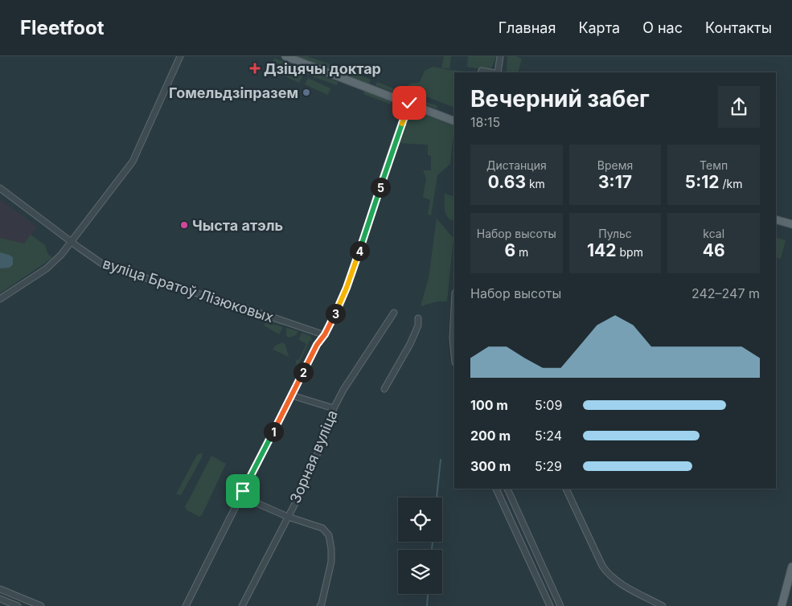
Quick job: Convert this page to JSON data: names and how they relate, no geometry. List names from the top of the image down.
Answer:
{
  "streets": {
    "street": ["вуліца Братоў Лізюковых", "Зорная вуліца"]
  },
  "places": {
    "health": ["Дзіцячы доктар"],
    "other": ["Гомельдзіпразем", "Чыста атэль"]
  },
  "page": {
    "header": "Fleetfoot",
    "nav": [
      "Главная",
      "Карта",
      "О нас",
      "Контакты"
    ],
    "heading": ["Вечерний забег", "18:15"],
    "stats": [
      ["Дистанция", "0.63 km"],
      ["Время", "3:17"],
      ["Темп", "5:12 /km"],
      ["Набор высоты", "6 m"],
      ["Пульс", "142 bpm"],
      ["kcal", "46"]
    ],
    "pins": [
      "5",
      "4",
      "3",
      "2",
      "1"
    ],
    "chart": ["Набор высоты", "242–247 m"],
    "list": [
      {
        "name": "100 m",
        "note": "5:09"
      },
      {
        "name": "200 m",
        "note": "5:24"
      },
      {
        "name": "300 m",
        "note": "5:29"
      }
    ]
  }
}
